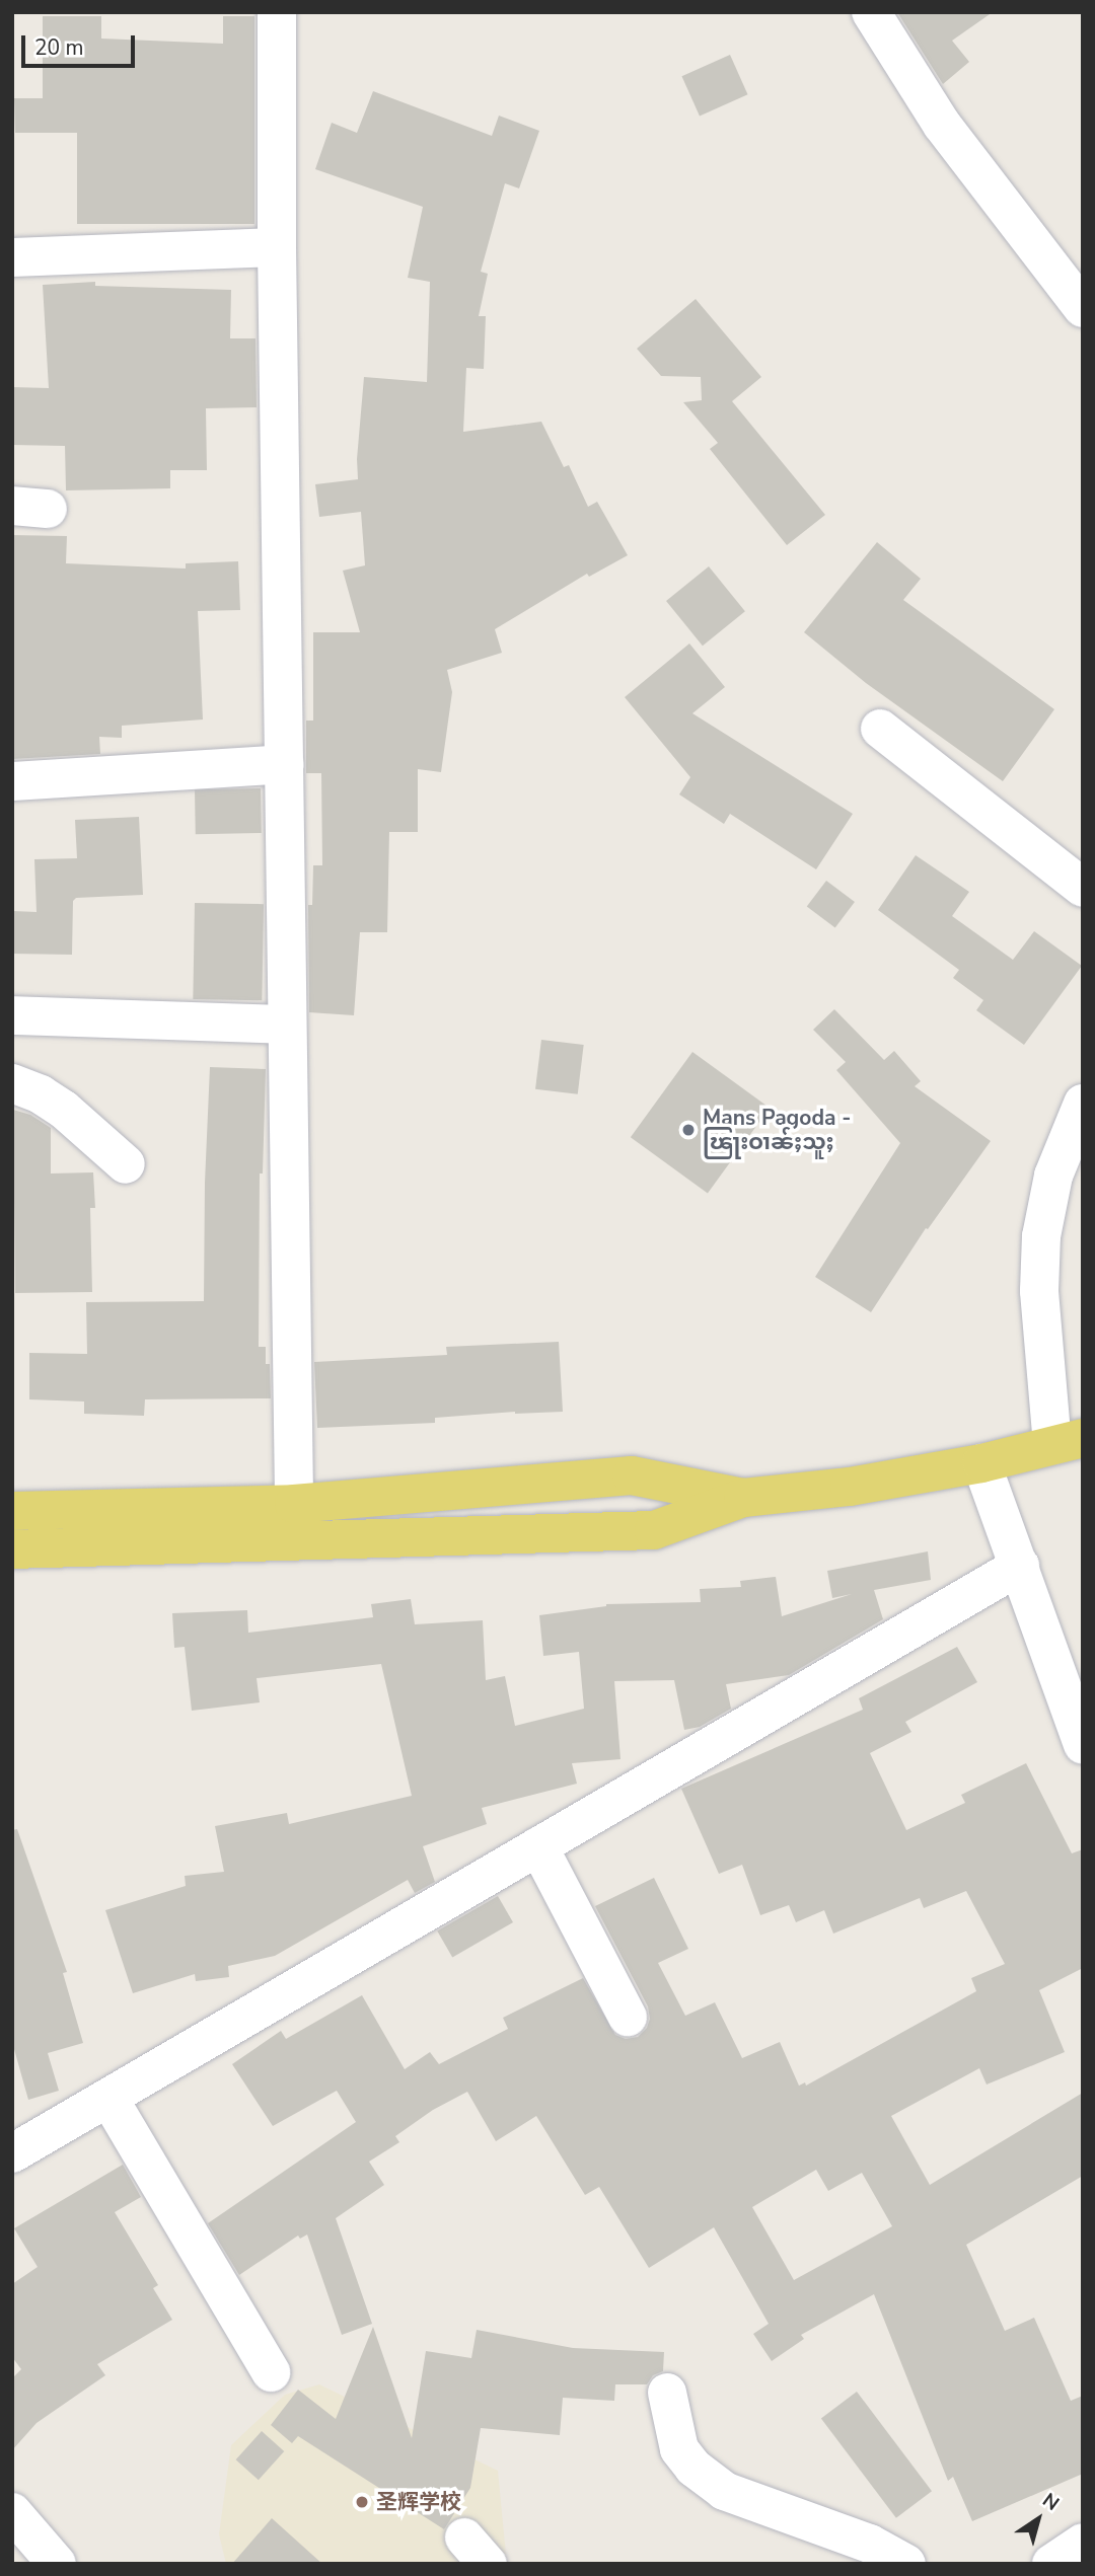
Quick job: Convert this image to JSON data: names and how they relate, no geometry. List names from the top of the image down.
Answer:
{
  "places": ["Mans Pagoda - ၽြႃးဝၢၼ်ႈသူႈ", "圣辉学校"],
  "scale_bar": "20 m",
  "north": "top right"
}
